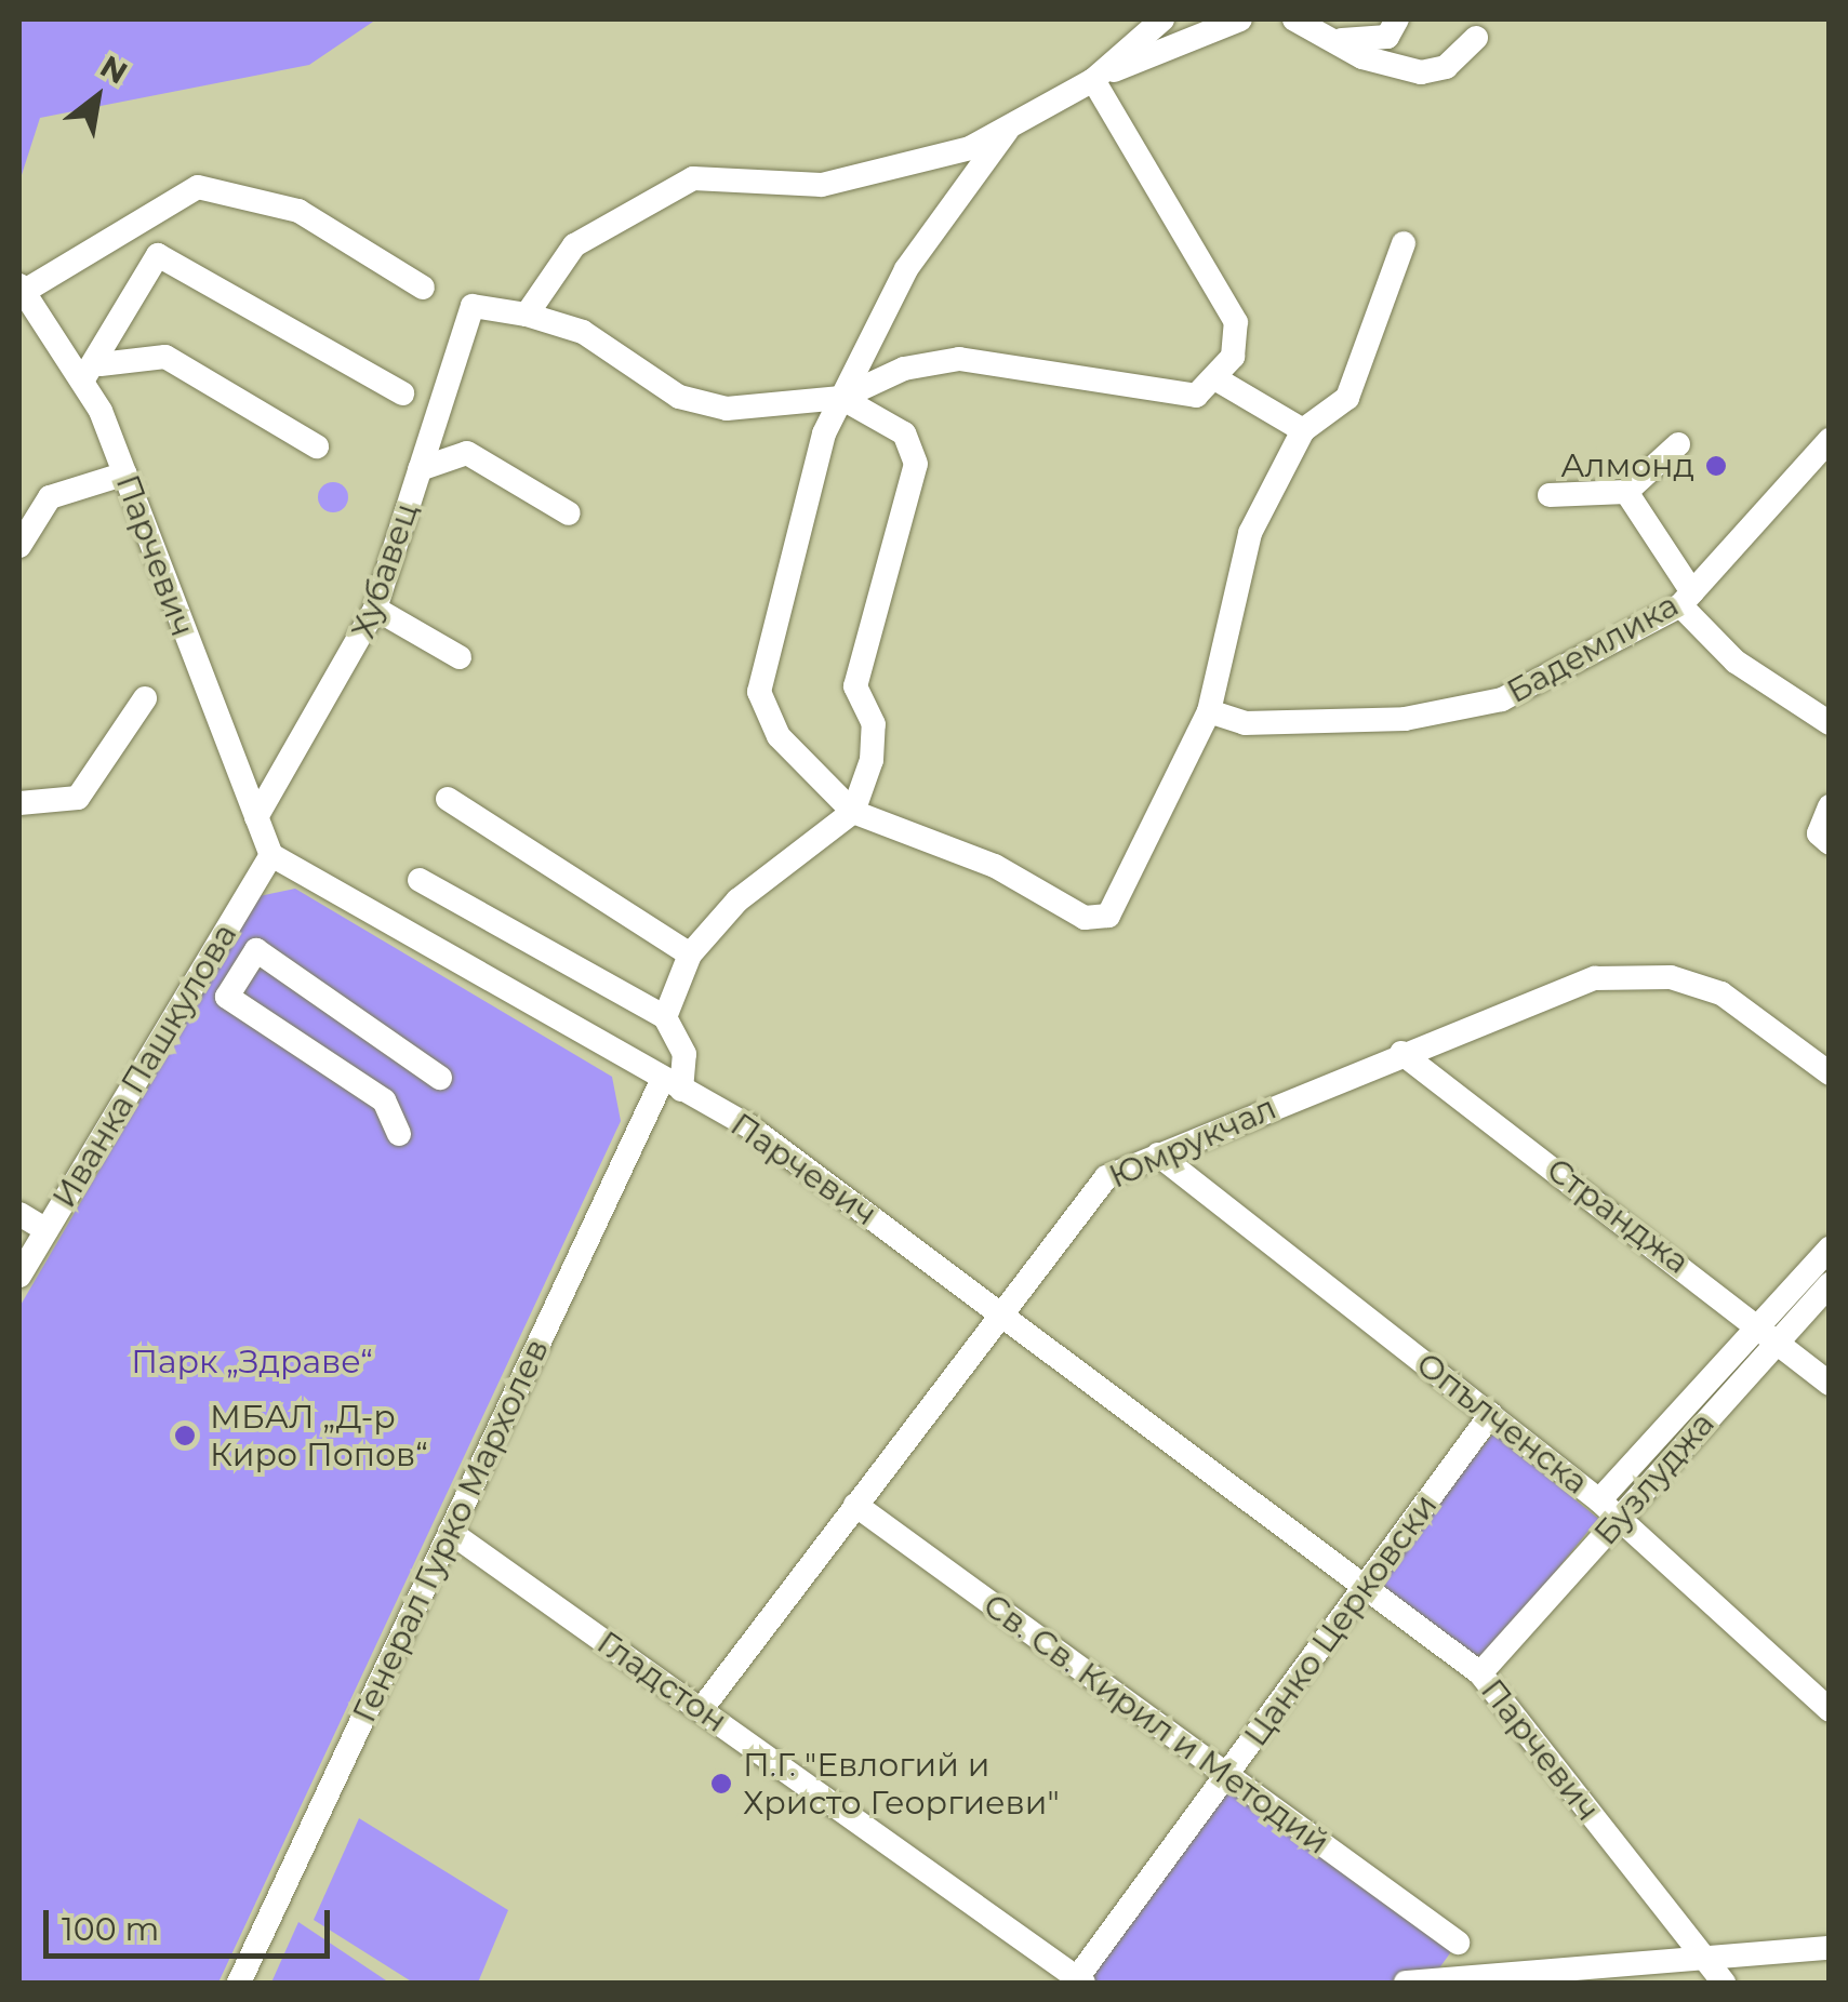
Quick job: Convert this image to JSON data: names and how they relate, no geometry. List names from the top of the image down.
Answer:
{
  "streets": {
    "street": [
      "Парчевич",
      "Хубавец",
      "Бадемлика",
      "Иванка Пашкулова",
      "Юмрукчал",
      "Странджа",
      "Опълченска",
      "Бузлуджа",
      "Генерал Гурко Мархолев",
      "Цанко Церковски",
      "Гладстон",
      "Св. Св. Кирил и Методий"
    ]
  },
  "crossings": [
    ["Парчевич", "Хубавец"],
    ["Парчевич", "Иванка Пашкулова"],
    ["Парчевич", "Юмрукчал"],
    ["Парчевич", "Бузлуджа"],
    ["Парчевич", "Генерал Гурко Мархолев"],
    ["Парчевич", "Цанко Церковски"],
    ["Юмрукчал", "Странджа"],
    ["Юмрукчал", "Опълченска"],
    ["Юмрукчал", "Гладстон"],
    ["Юмрукчал", "Св. Св. Кирил и Методий"],
    ["Странджа", "Бузлуджа"],
    ["Опълченска", "Бузлуджа"],
    ["Опълченска", "Цанко Церковски"],
    ["Генерал Гурко Мархолев", "Гладстон"],
    ["Цанко Церковски", "Гладстон"],
    ["Цанко Церковски", "Св. Св. Кирил и Методий"]
  ],
  "parks": ["Парк „Здраве“"],
  "places": ["Алмонд", "МБАЛ „Д-р Киро Попов“", "П.Г. \"Евлогий и Христо Георгиеви\""],
  "scale_bar": "100 m",
  "north": "top right"
}
